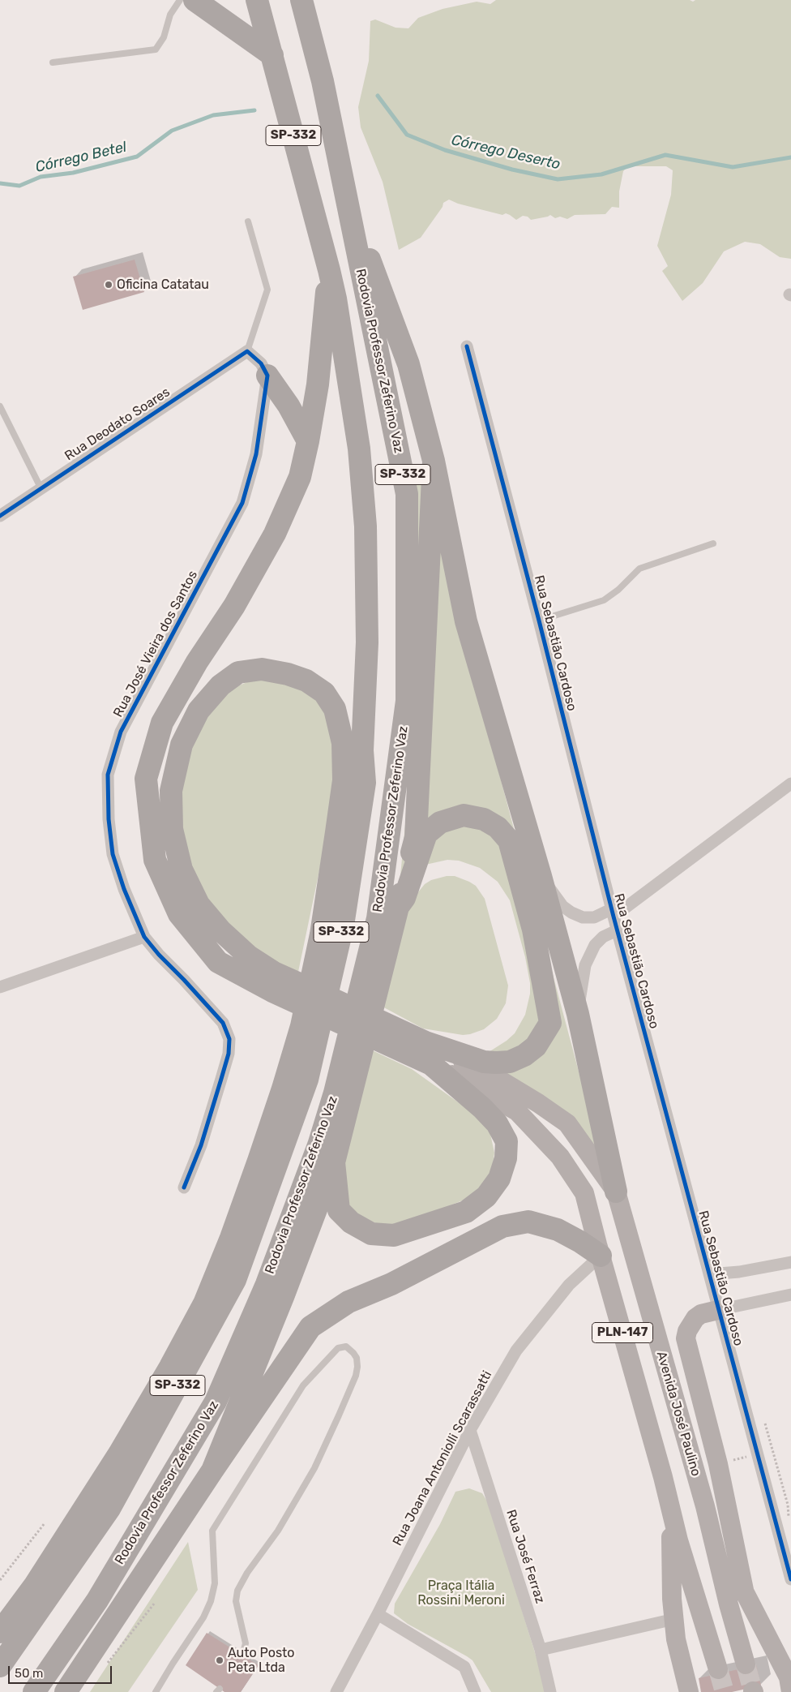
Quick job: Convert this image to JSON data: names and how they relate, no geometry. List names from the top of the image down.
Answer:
{
  "streets": {
    "highway": ["SP-332", "Rodovia Professor Zeferino Vaz"],
    "main road": ["PLN-147", "Avenida José Paulino"],
    "street": [
      "Rua Deodato Soares",
      "Rua Sebastião Cardoso",
      "Rua José Vieira dos Santos",
      "Rua Joana Antoniolli Scarassatti",
      "Rua José Ferraz"
    ]
  },
  "crossings": [
    ["PLN-147", "Rua Joana Antoniolli Scarassatti"],
    ["Rua Joana Antoniolli Scarassatti", "Rua José Ferraz"]
  ],
  "water": ["Córrego Deserto", "Córrego Betel"],
  "parks": ["Praça Itália Rossini Meroni"],
  "places": ["Oficina Catatau", "Auto Posto Peta Ltda"],
  "scale_bar": "50 m"
}
